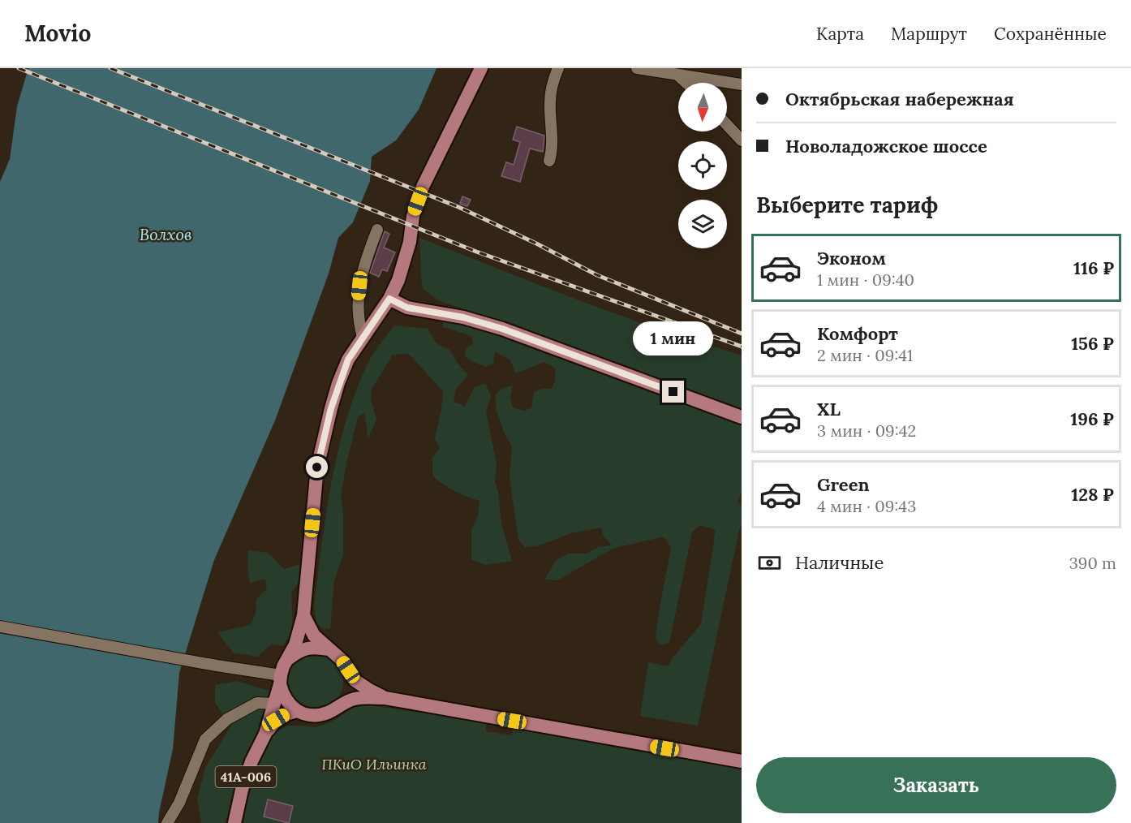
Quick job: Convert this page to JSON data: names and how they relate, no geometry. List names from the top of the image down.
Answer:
{
  "streets": {
    "main road": ["41А-006"]
  },
  "water": ["Волхов"],
  "parks": ["ПКиО Ильинка"],
  "north": "bottom",
  "page": {
    "header": "Movio",
    "nav": ["Карта", "Маршрут", "Сохранённые"],
    "banner": ["Октябрьская набережная", "Новоладожское шоссе"],
    "heading": "Выберите тариф",
    "list": [
      {
        "name": "Эконом",
        "note": "1 мин · 09:40",
        "value": "116 ₽"
      },
      {
        "name": "Комфорт",
        "note": "2 мин · 09:41",
        "value": "156 ₽"
      },
      {
        "name": "XL",
        "note": "3 мин · 09:42",
        "value": "196 ₽"
      },
      {
        "name": "Green",
        "note": "4 мин · 09:43",
        "value": "128 ₽"
      }
    ],
    "bubble": "1 мин",
    "pay": ["Наличные", "390 m"],
    "buttons": "Заказать"
  }
}
